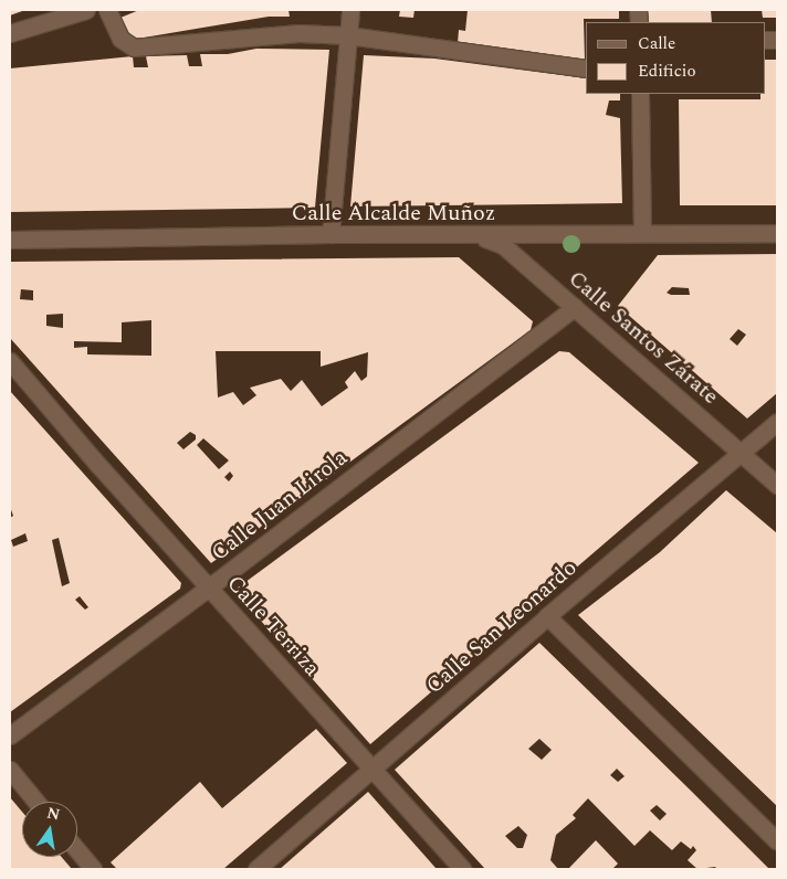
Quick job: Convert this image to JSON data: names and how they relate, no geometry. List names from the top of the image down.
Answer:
{
  "streets": {
    "street": [
      "Calle Alcalde Muñoz",
      "Calle Santos Zárate",
      "Calle Juan Lirola",
      "Calle Terriza",
      "Calle San Leonardo"
    ]
  },
  "crossings": [
    ["Calle Alcalde Muñoz", "Calle Santos Zárate"],
    ["Calle Santos Zárate", "Calle Juan Lirola"],
    ["Calle Santos Zárate", "Calle San Leonardo"],
    ["Calle Juan Lirola", "Calle Terriza"],
    ["Calle Terriza", "Calle San Leonardo"]
  ],
  "legend": ["Calle", "Edificio"],
  "north": "top"
}
